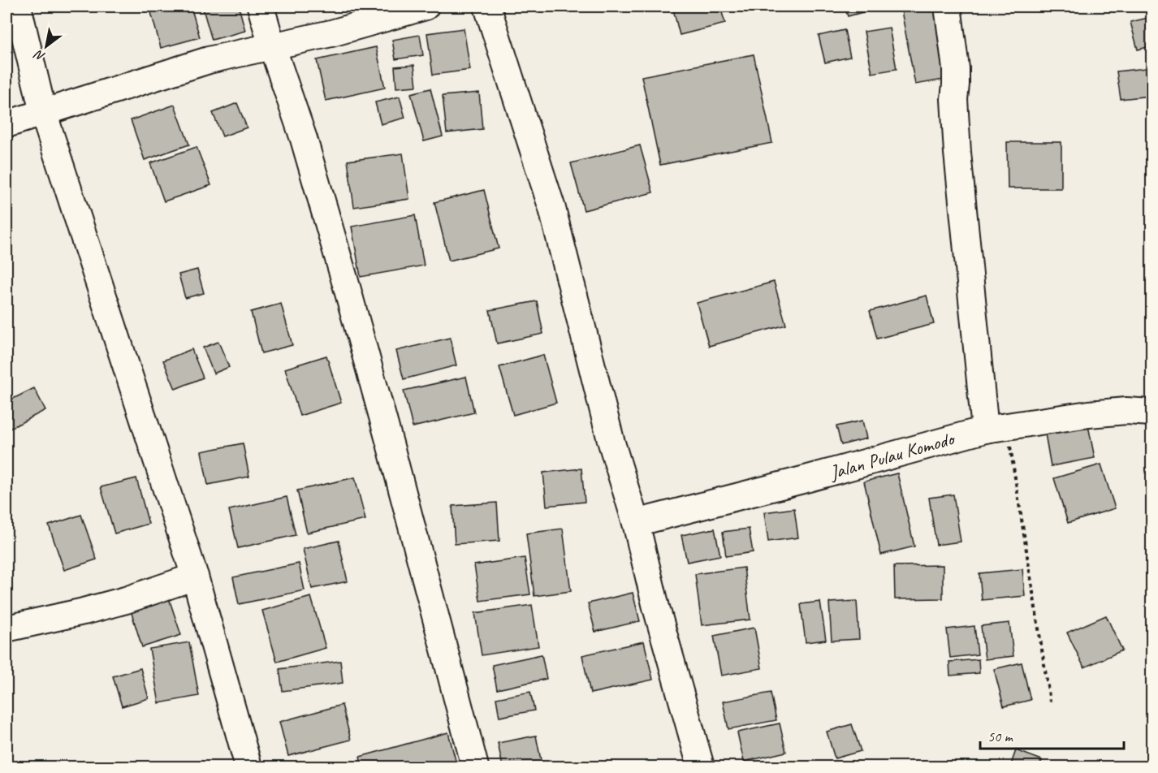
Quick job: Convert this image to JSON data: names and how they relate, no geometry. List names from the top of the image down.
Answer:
{
  "streets": {
    "street": ["Jalan Pulau Komodo"]
  },
  "scale_bar": "50 m",
  "north": "bottom left"
}
